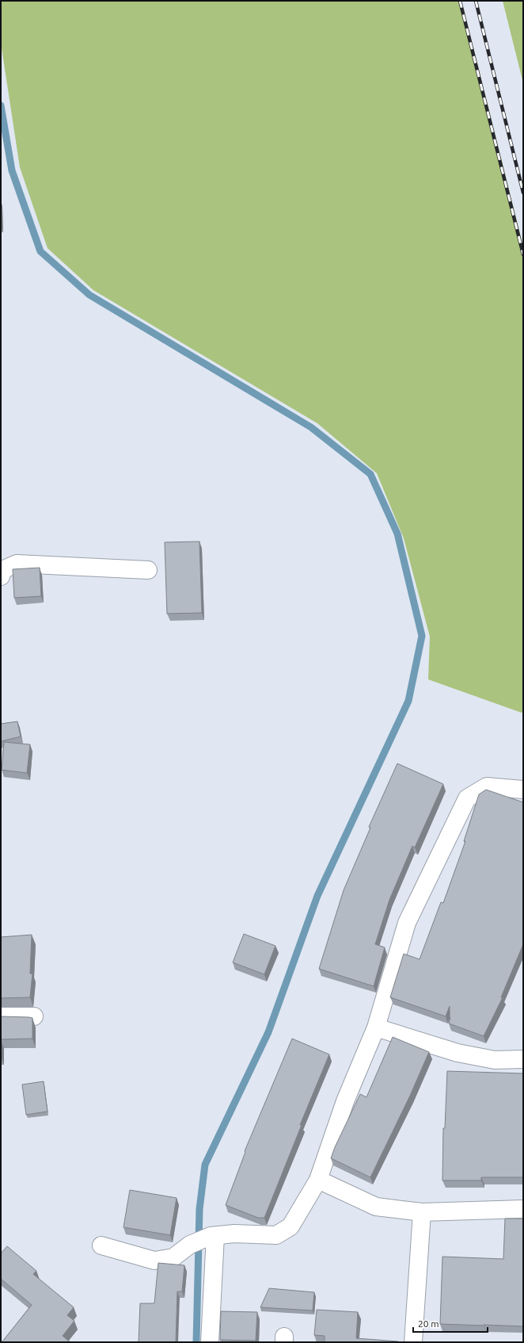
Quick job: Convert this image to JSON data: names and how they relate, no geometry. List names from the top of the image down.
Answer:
{
  "scale_bar": "20 m"
}
